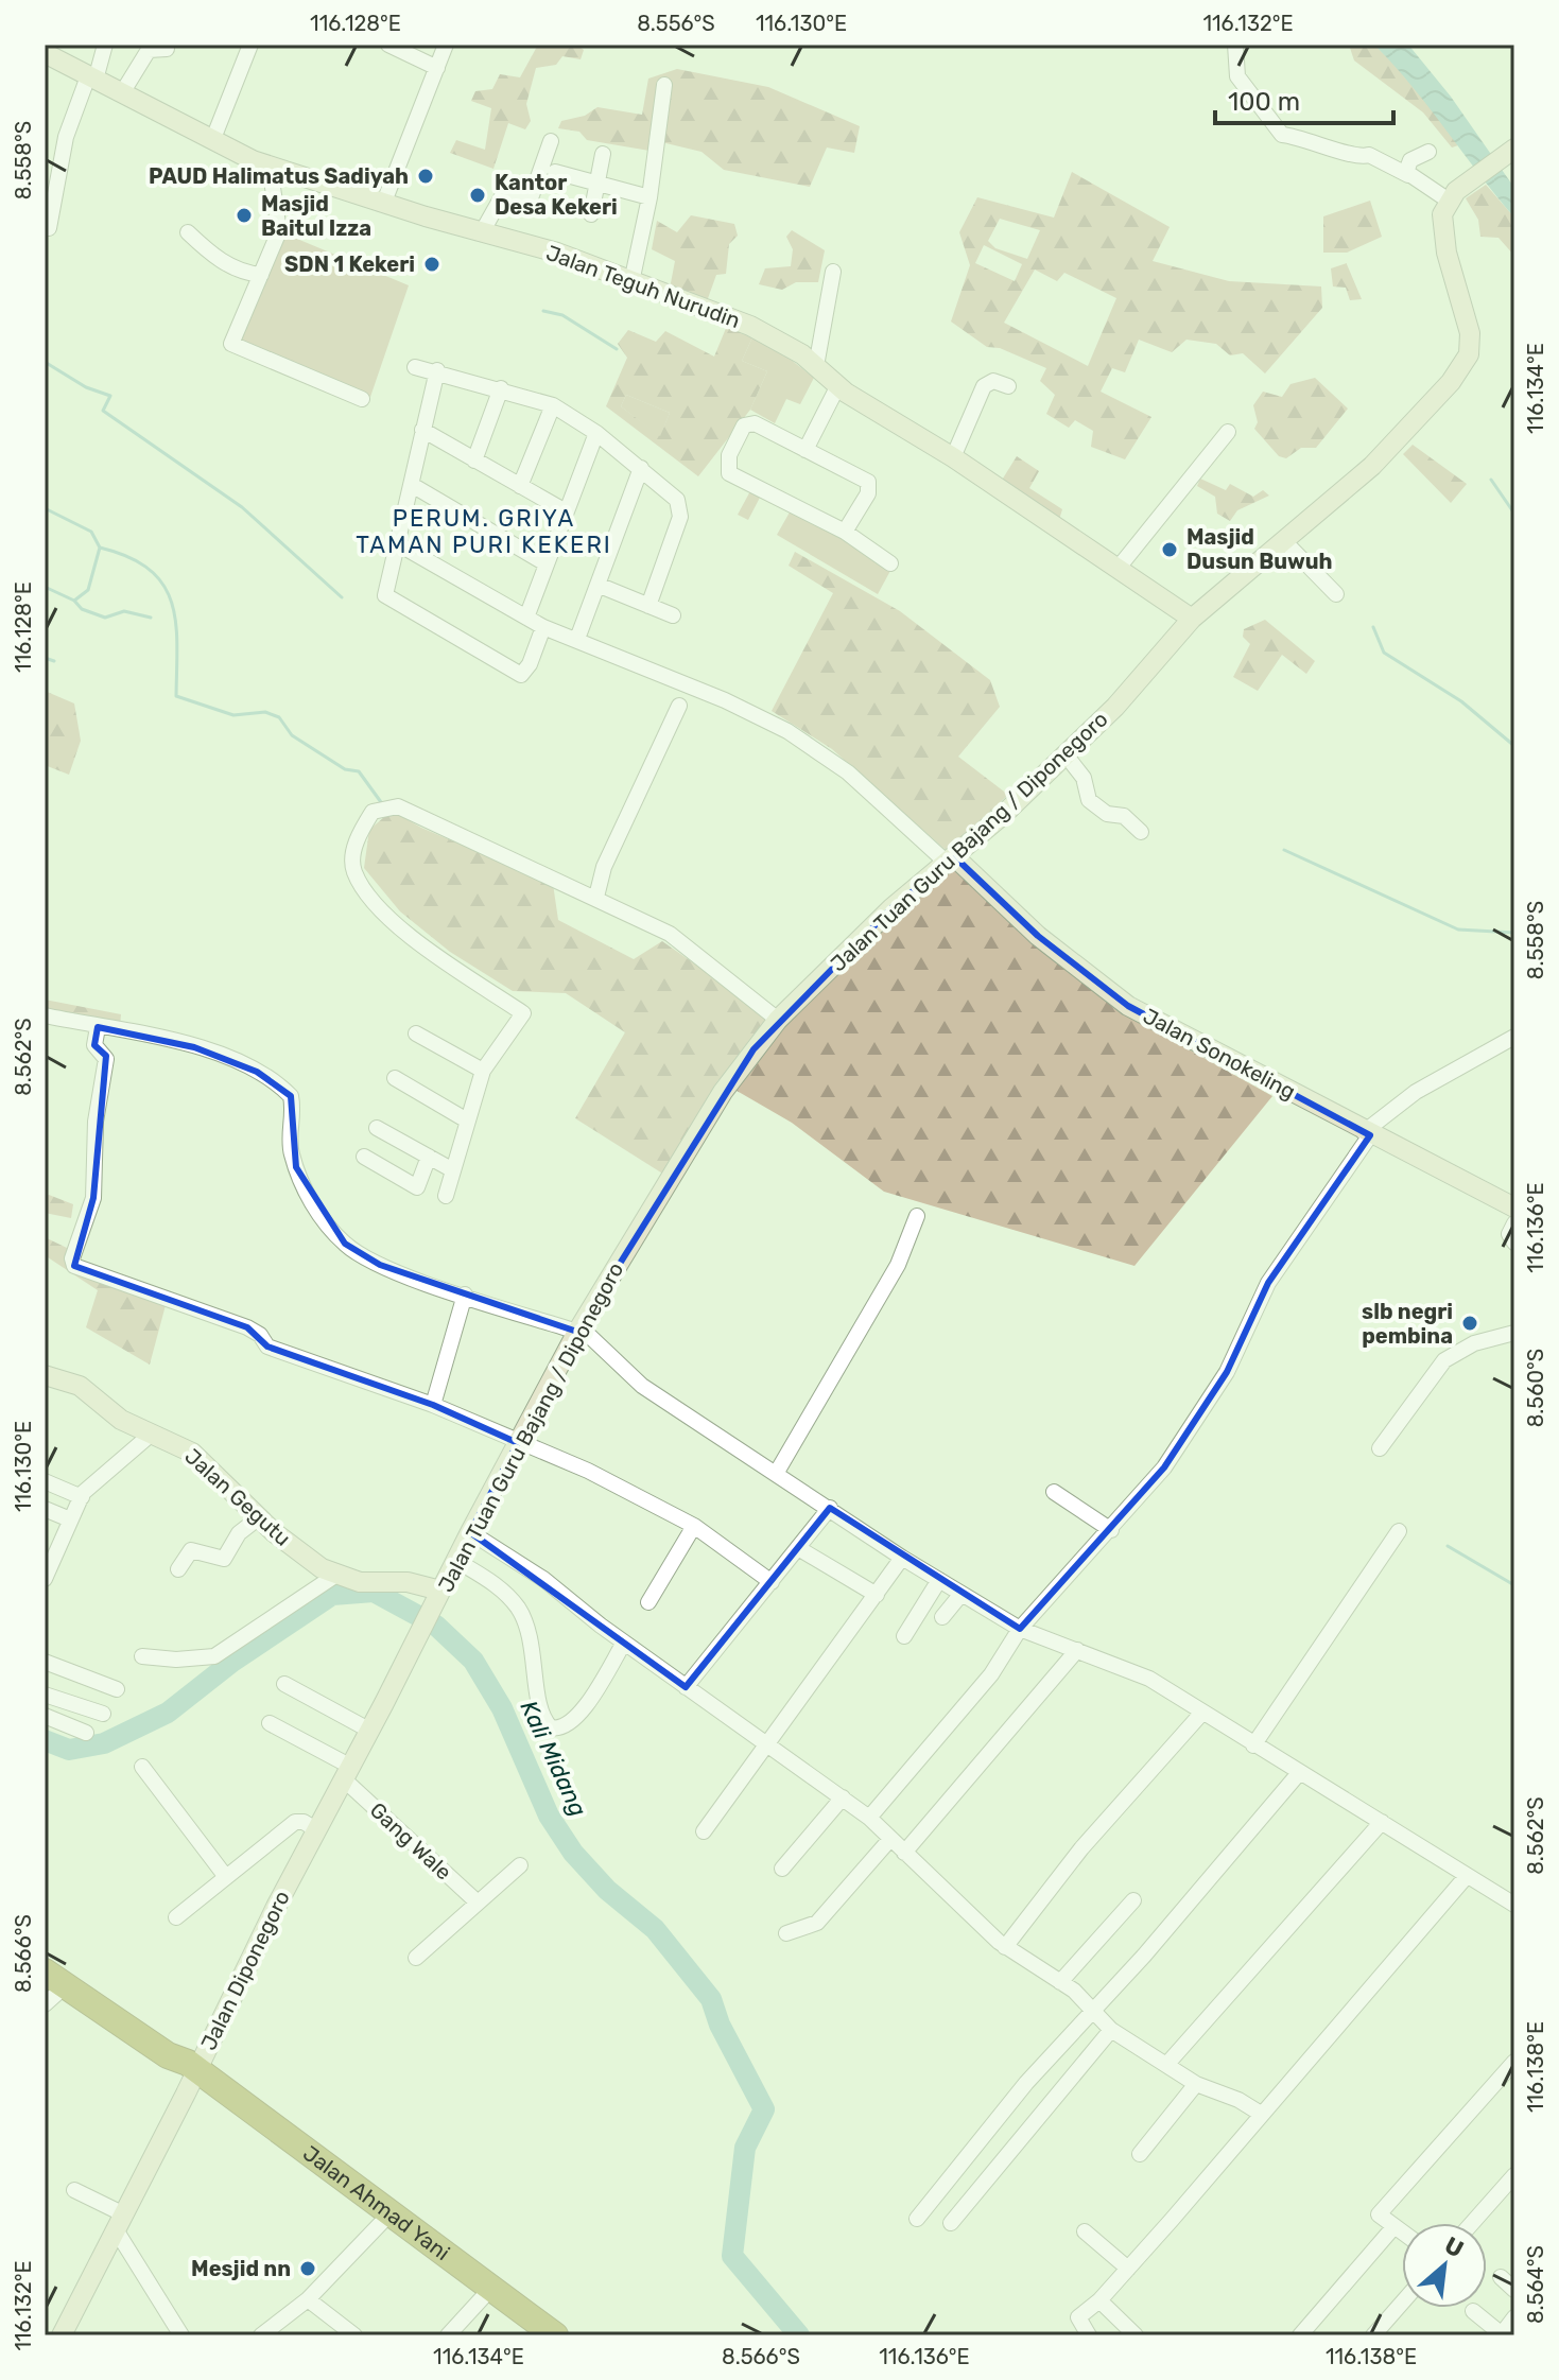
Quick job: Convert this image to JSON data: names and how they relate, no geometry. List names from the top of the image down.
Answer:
{
  "streets": {
    "highway": ["Jalan Ahmad Yani"],
    "street": [
      "Jalan Teguh Nurudin",
      "Jalan Tuan Guru Bajang / Diponegoro",
      "Jalan Sonokeling",
      "Jalan Gegutu",
      "Gang Wale",
      "Jalan Diponegoro"
    ]
  },
  "crossings": [
    ["Jalan Teguh Nurudin", "Jalan Tuan Guru Bajang / Diponegoro"],
    ["Jalan Tuan Guru Bajang / Diponegoro", "Jalan Sonokeling"],
    ["Jalan Tuan Guru Bajang / Diponegoro", "Jalan Gegutu"],
    ["Jalan Tuan Guru Bajang / Diponegoro", "Jalan Diponegoro"],
    ["Jalan Gegutu", "Jalan Diponegoro"],
    ["Gang Wale", "Jalan Diponegoro"],
    ["Jalan Diponegoro", "Jalan Ahmad Yani"]
  ],
  "districts": ["PERUM. GRIYA TAMAN PURI KEKERI"],
  "water": ["Kali Midang"],
  "places": [
    "PAUD Halimatus Sadiyah",
    "Kantor Desa Kekeri",
    "Masjid Baitul Izza",
    "SDN 1 Kekeri",
    "Masjid Dusun Buwuh",
    "slb negri pembina",
    "Mesjid nn"
  ],
  "scale_bar": "100 m",
  "north": "top right",
  "coordinates": [
    "116.128°E",
    "8.556°S",
    "116.130°E",
    "116.132°E",
    "8.558°S",
    "116.134°E",
    "8.562°S",
    "116.136°E",
    "8.560°S",
    "8.566°S",
    "116.138°E",
    "8.564°S"
  ]
}
